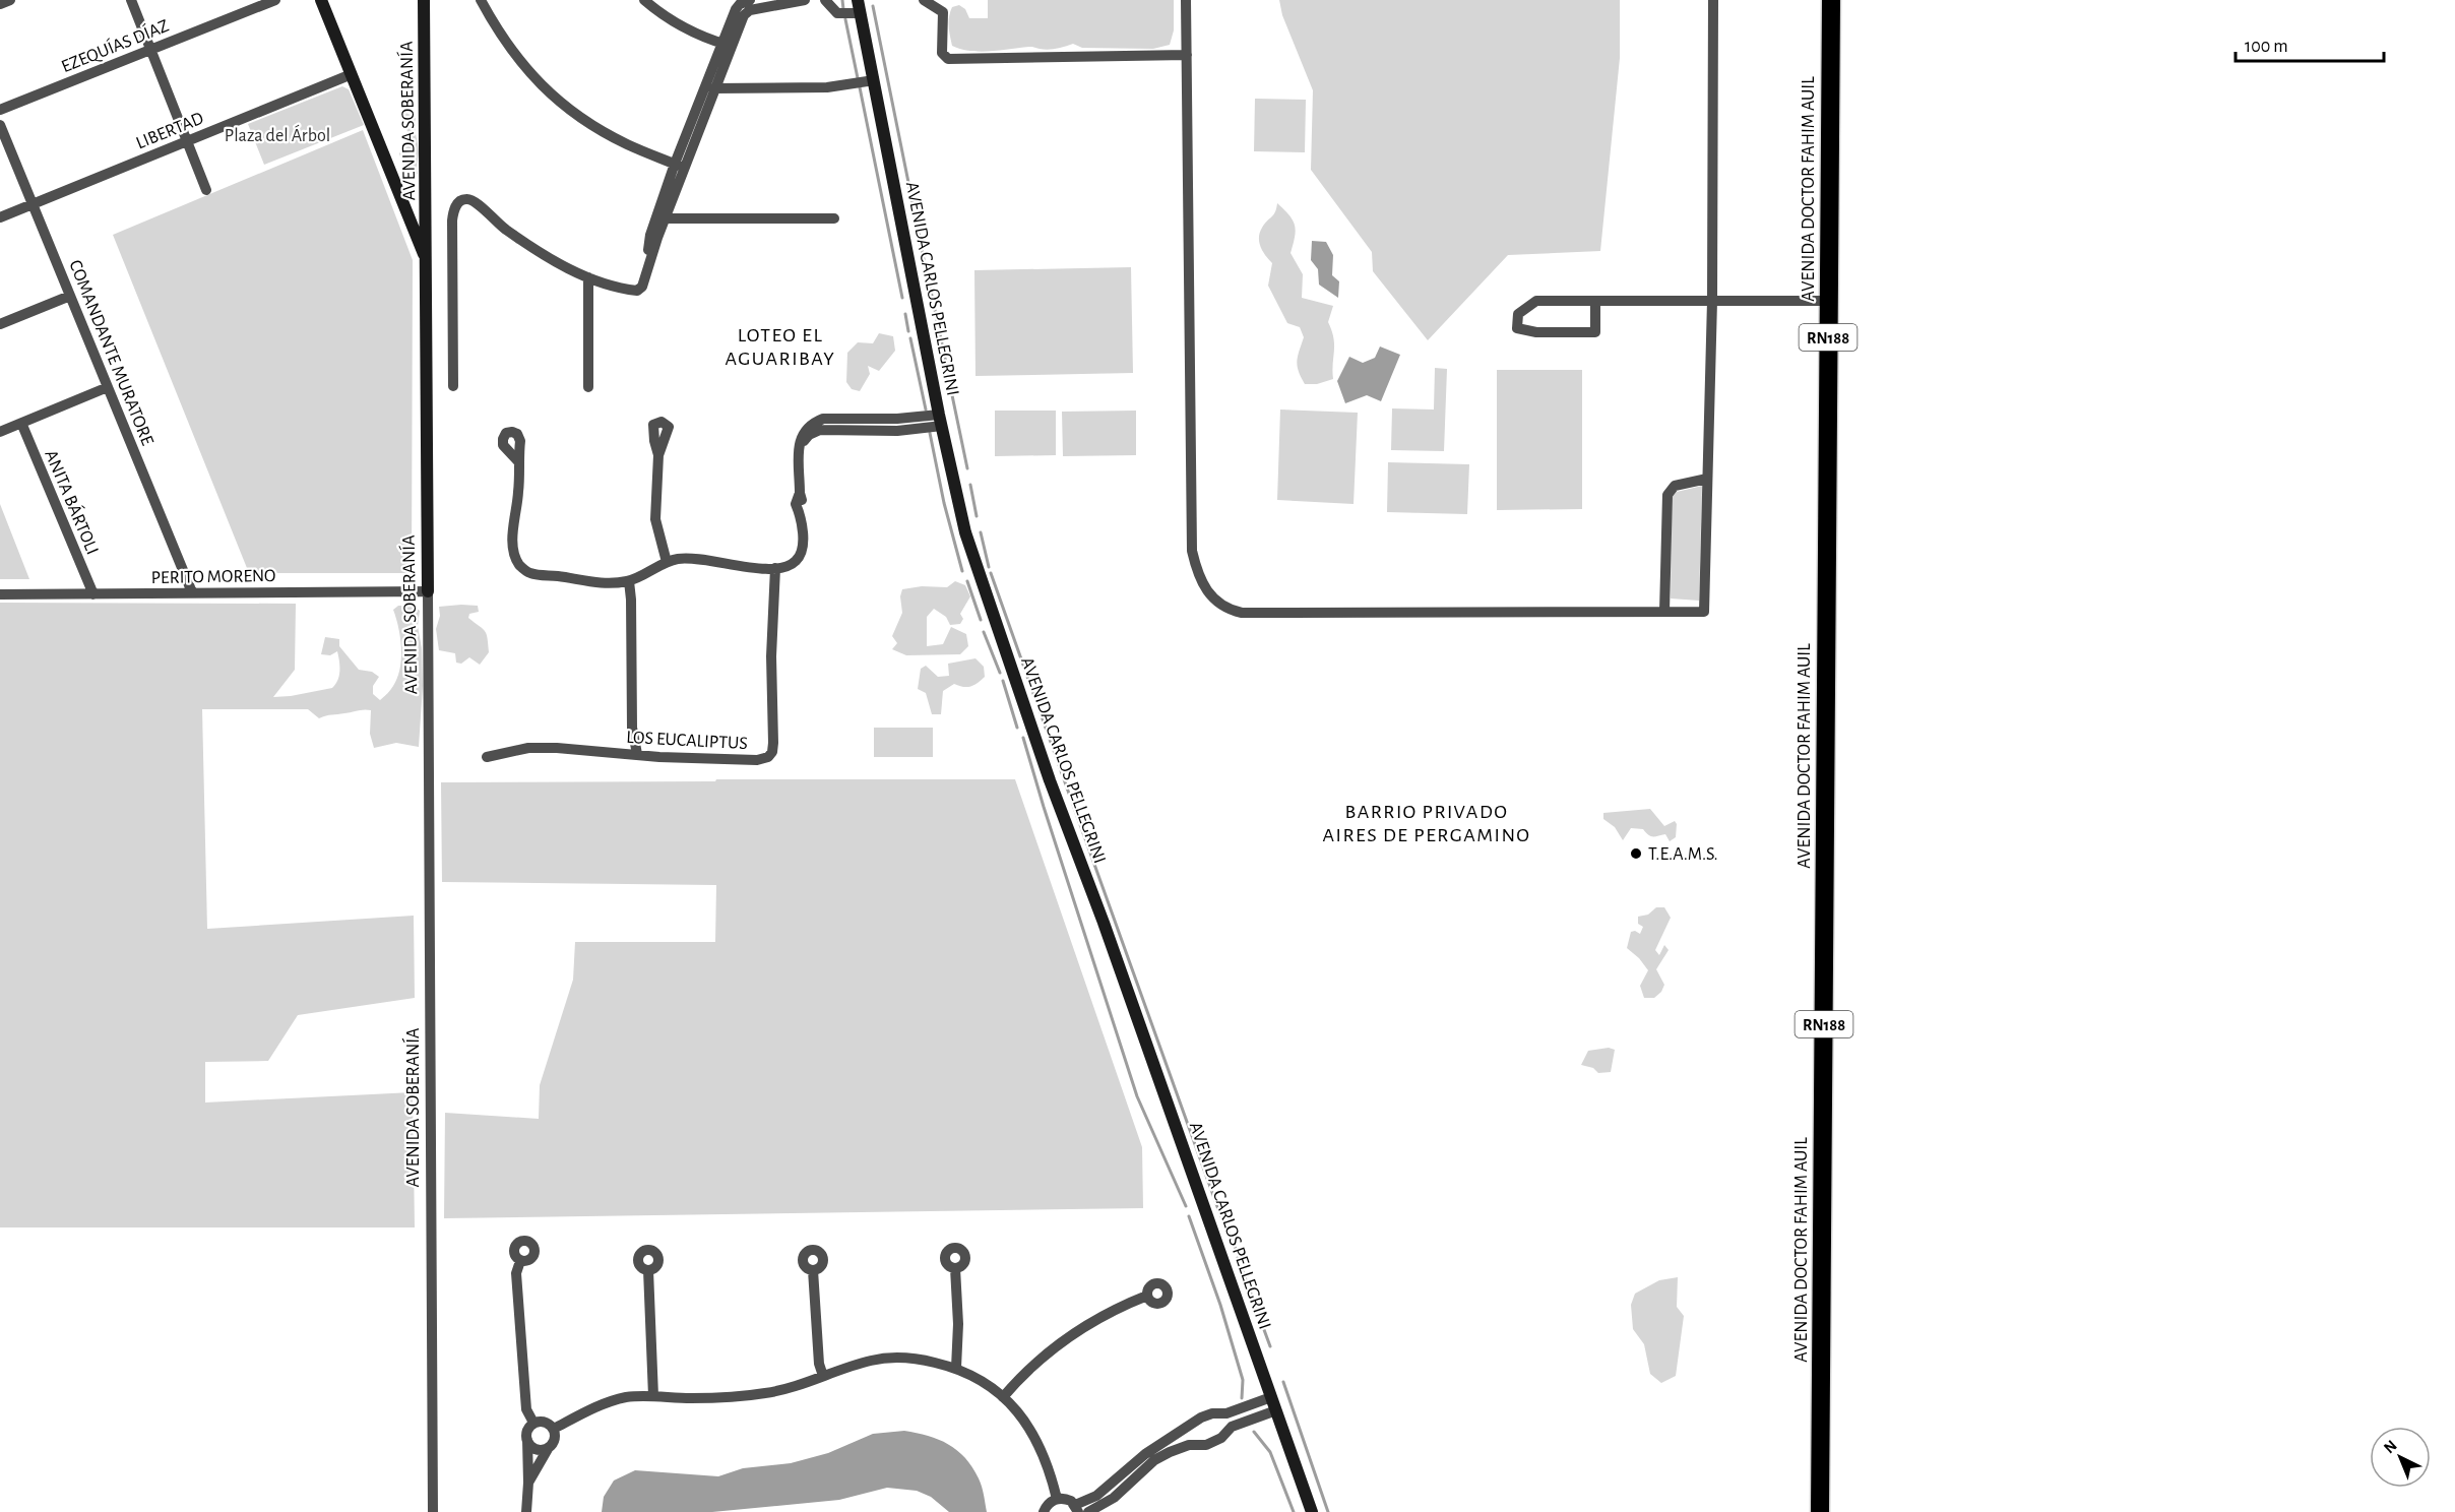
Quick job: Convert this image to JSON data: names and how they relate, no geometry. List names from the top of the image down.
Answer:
{
  "streets": {
    "highway": ["AVENIDA DOCTOR FAHIM AUIL", "RN188"],
    "main road": ["AVENIDA SOBERANÍA", "AVENIDA CARLOS PELLEGRINI"],
    "street": [
      "EZEQUÍAS DÍAZ",
      "LIBERTAD",
      "COMANDANTE MURATORE",
      "ANITA BÁRTOLI",
      "PERITO MORENO",
      "LOS EUCALIPTUS"
    ]
  },
  "crossings": [
    ["AVENIDA SOBERANÍA", "PERITO MORENO"],
    ["LIBERTAD", "COMANDANTE MURATORE"],
    ["COMANDANTE MURATORE", "PERITO MORENO"],
    ["ANITA BÁRTOLI", "PERITO MORENO"]
  ],
  "districts": ["LOTEO EL AGUARIBAY", "BARRIO PRIVADO AIRES DE PERGAMINO"],
  "parks": ["Plaza del Árbol"],
  "places": ["T.E.A.M.S."],
  "scale_bar": "100 m",
  "north": "top left"
}
